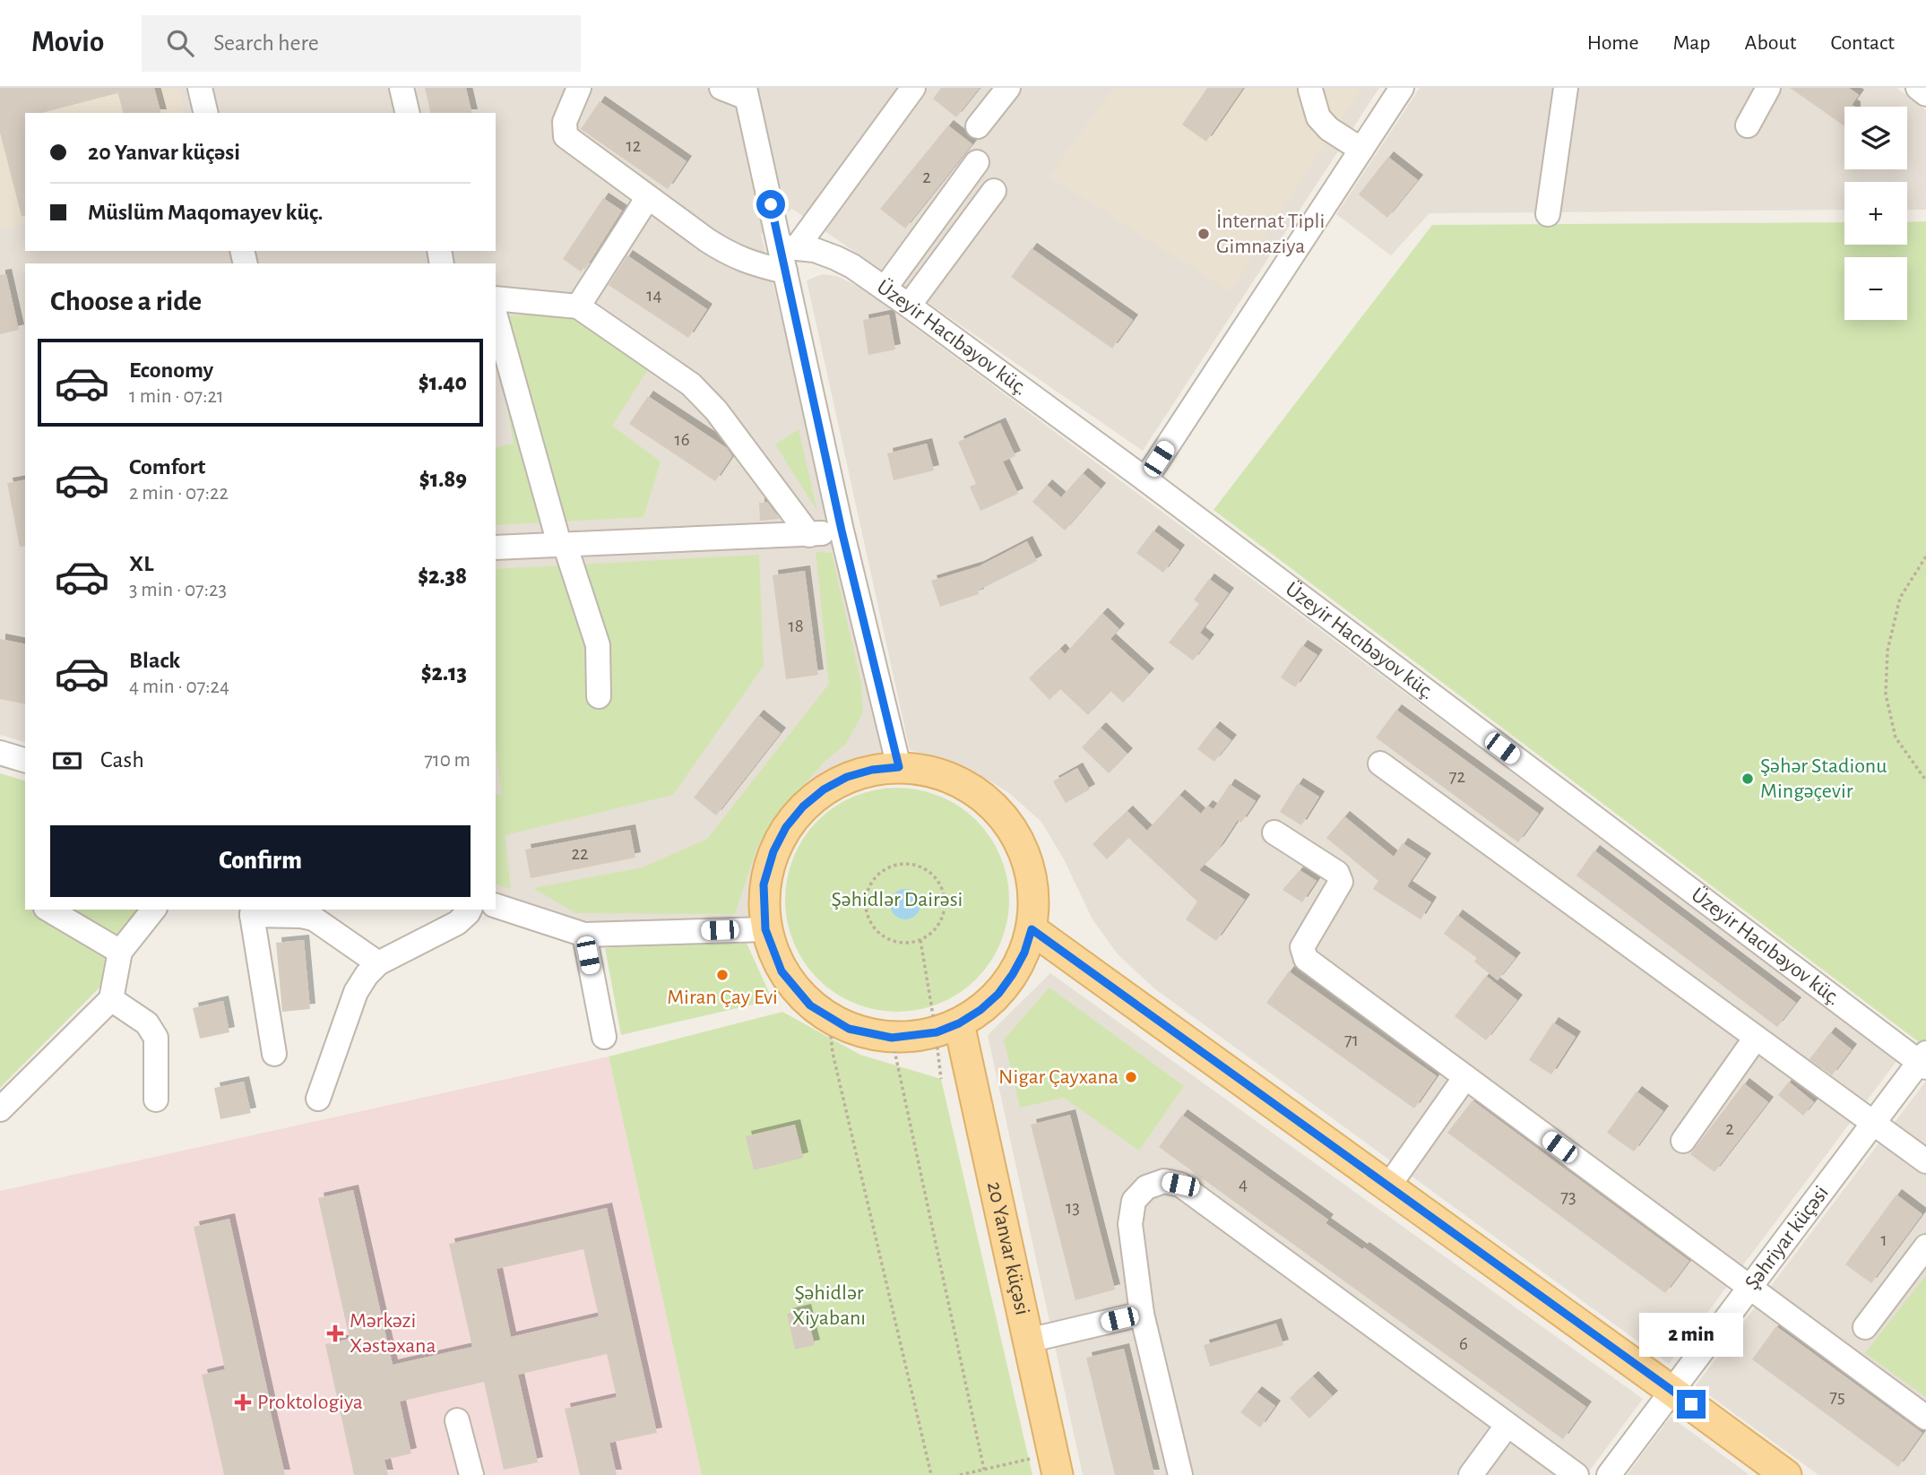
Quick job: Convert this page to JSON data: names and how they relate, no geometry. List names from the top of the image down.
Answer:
{
  "streets": {
    "main road": ["20 Yanvar küçəsi"],
    "street": ["Üzeyir Hacıbəyov küç.", "Şəhriyar küçəsi"]
  },
  "crossings": [
    ["Üzeyir Hacıbəyov küç.", "Şəhriyar küçəsi"]
  ],
  "parks": ["Şəhidlər Dairəsi", "Şəhidlər Xiyabanı"],
  "places": {
    "other": [
      "İnternat Tipli Gimnaziya",
      "Şəhər Stadionu Mingəçevir",
      "Miran Çay Evi",
      "Nigar Çayxana"
    ],
    "health": ["Mərkəzi Xəstəxana", "Proktologiya"]
  },
  "house_numbers": [
    "12",
    "2",
    "14",
    "16",
    "18",
    "72",
    "22",
    "71",
    "2",
    "4",
    "73",
    "13",
    "1",
    "6",
    "75"
  ],
  "page": {
    "header": "Movio",
    "search": "Search here",
    "nav": [
      "Home",
      "Map",
      "About",
      "Contact"
    ],
    "map_buttons": ["+", "−"],
    "banner": ["20 Yanvar küçəsi", "Müslüm Maqomayev küç."],
    "heading": "Choose a ride",
    "list": [
      {
        "name": "Economy",
        "note": "1 min · 07:21",
        "value": "$1.40"
      },
      {
        "name": "Comfort",
        "note": "2 min · 07:22",
        "value": "$1.89"
      },
      {
        "name": "XL",
        "note": "3 min · 07:23",
        "value": "$2.38"
      },
      {
        "name": "Black",
        "note": "4 min · 07:24",
        "value": "$2.13"
      }
    ],
    "pay": ["Cash", "710 m"],
    "buttons": "Confirm",
    "bubble": "2 min"
  }
}
